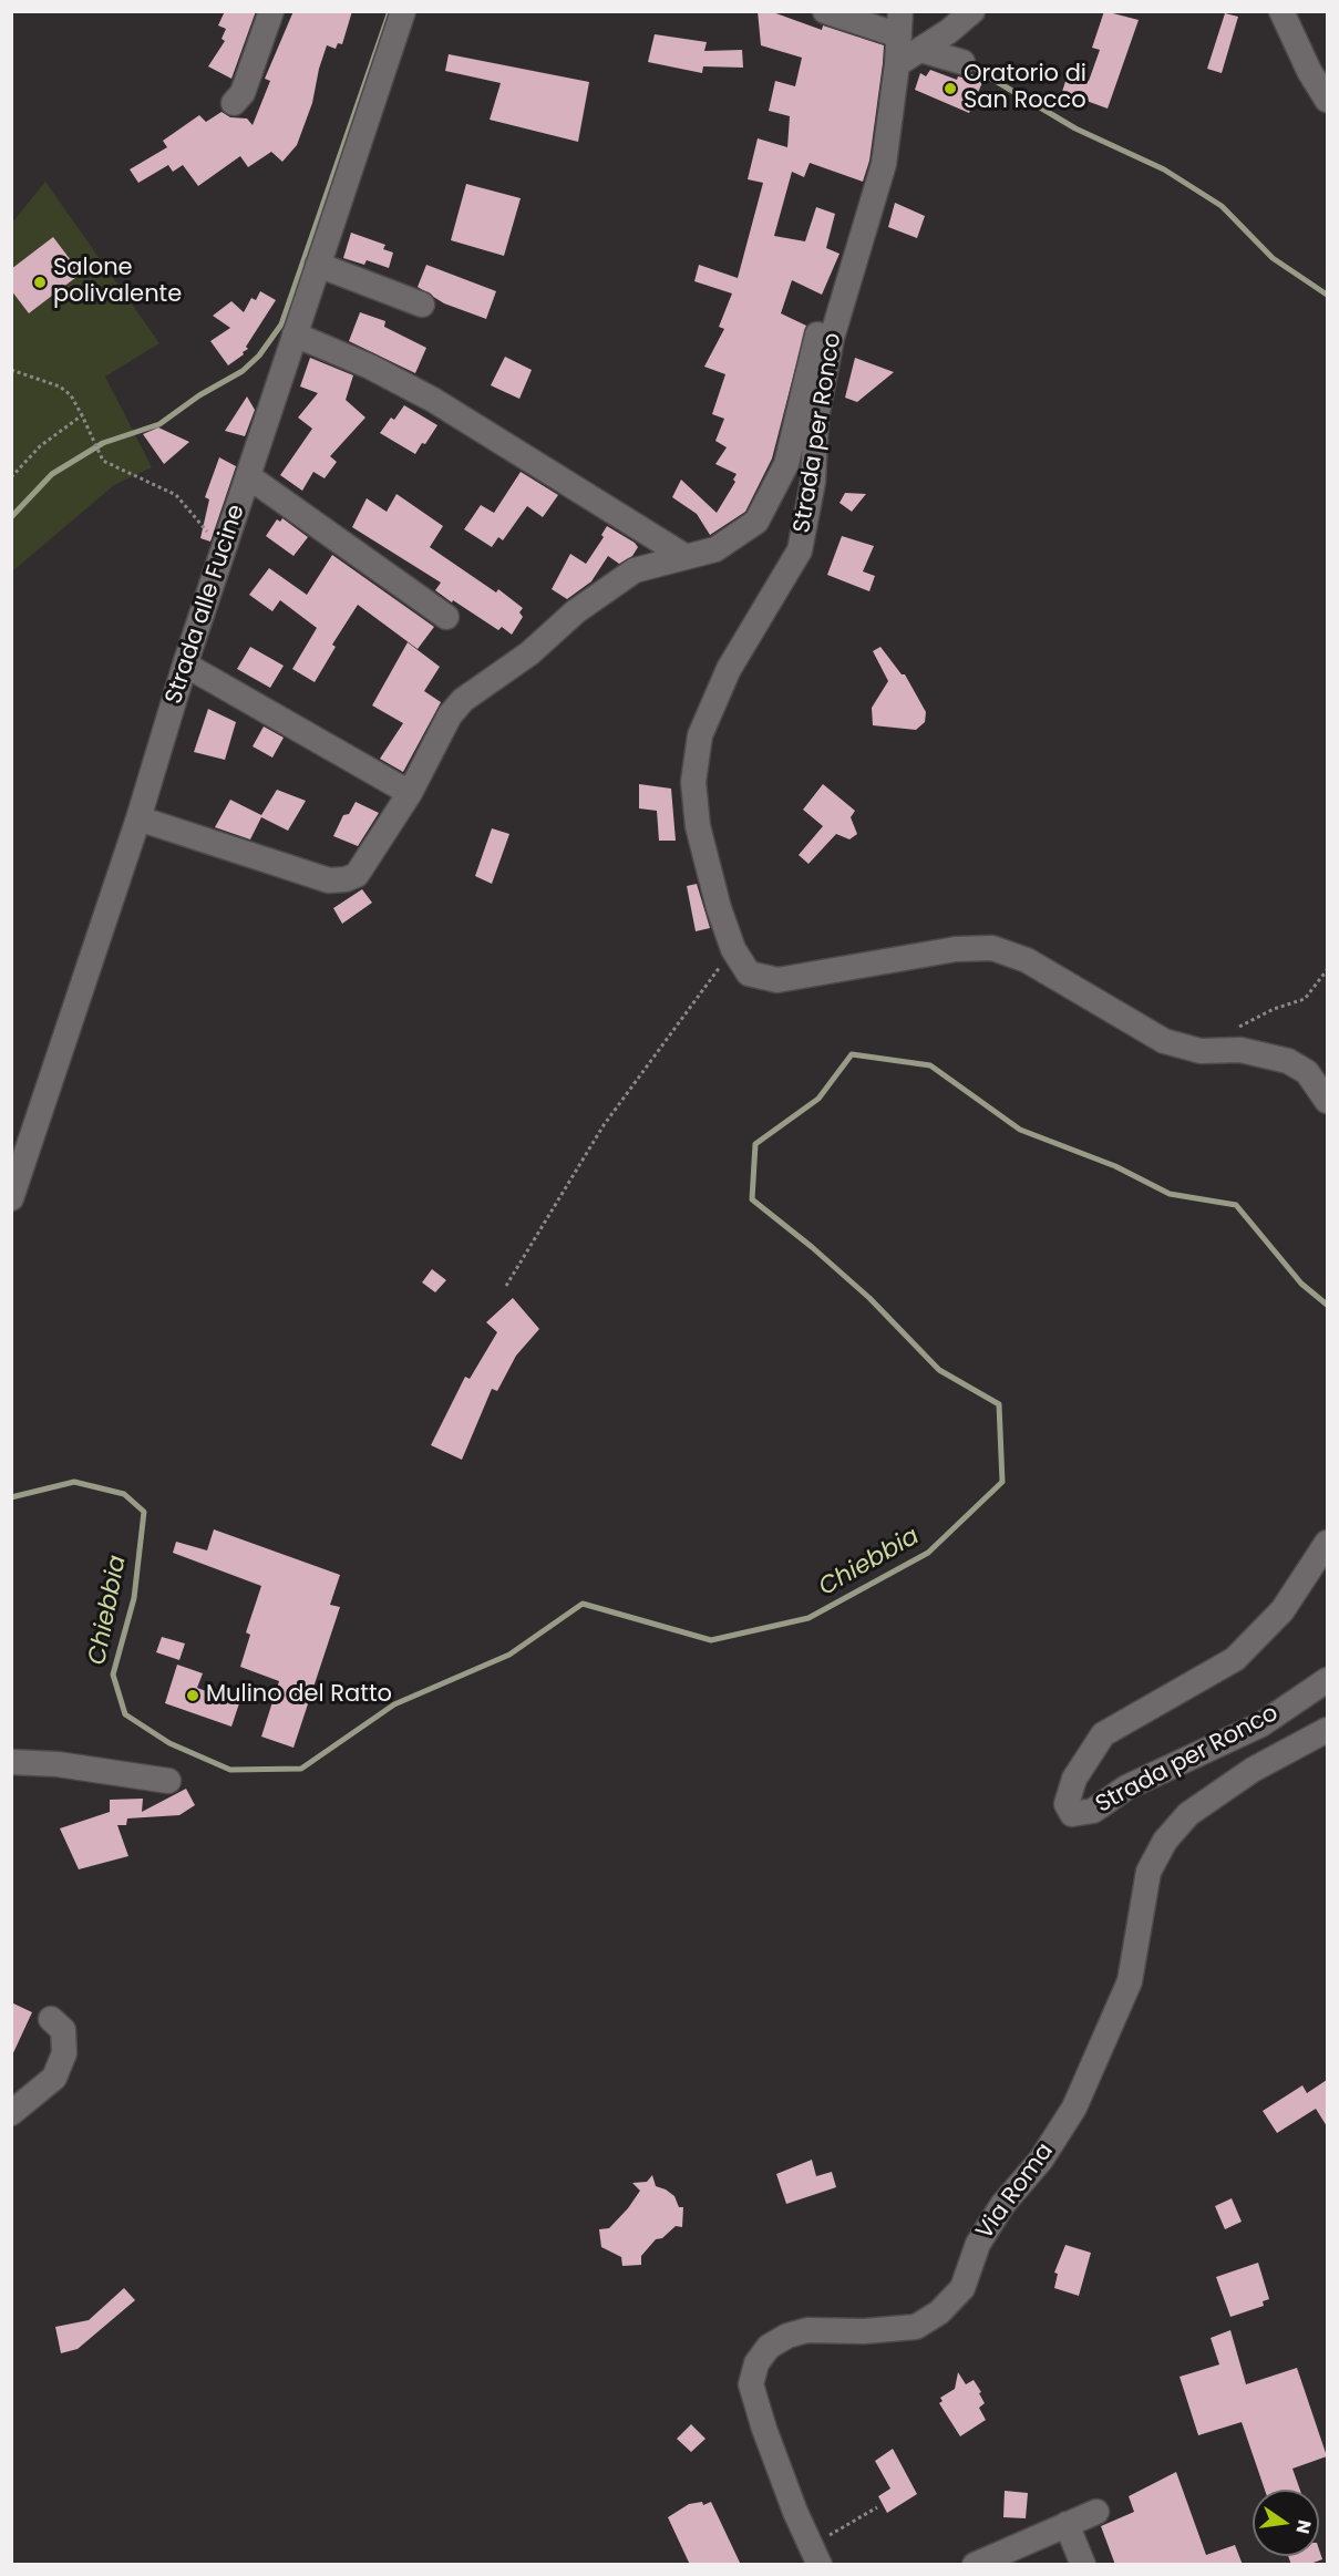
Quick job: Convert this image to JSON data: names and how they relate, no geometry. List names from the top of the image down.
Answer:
{
  "streets": {
    "street": ["Strada per Ronco", "Strada alle Fucine", "Via Roma"]
  },
  "crossings": [
    ["Strada per Ronco", "Via Roma"]
  ],
  "water": ["Chiebbia"],
  "places": ["Oratorio di San Rocco", "Salone polivalente", "Mulino del Ratto"],
  "north": "right"
}
